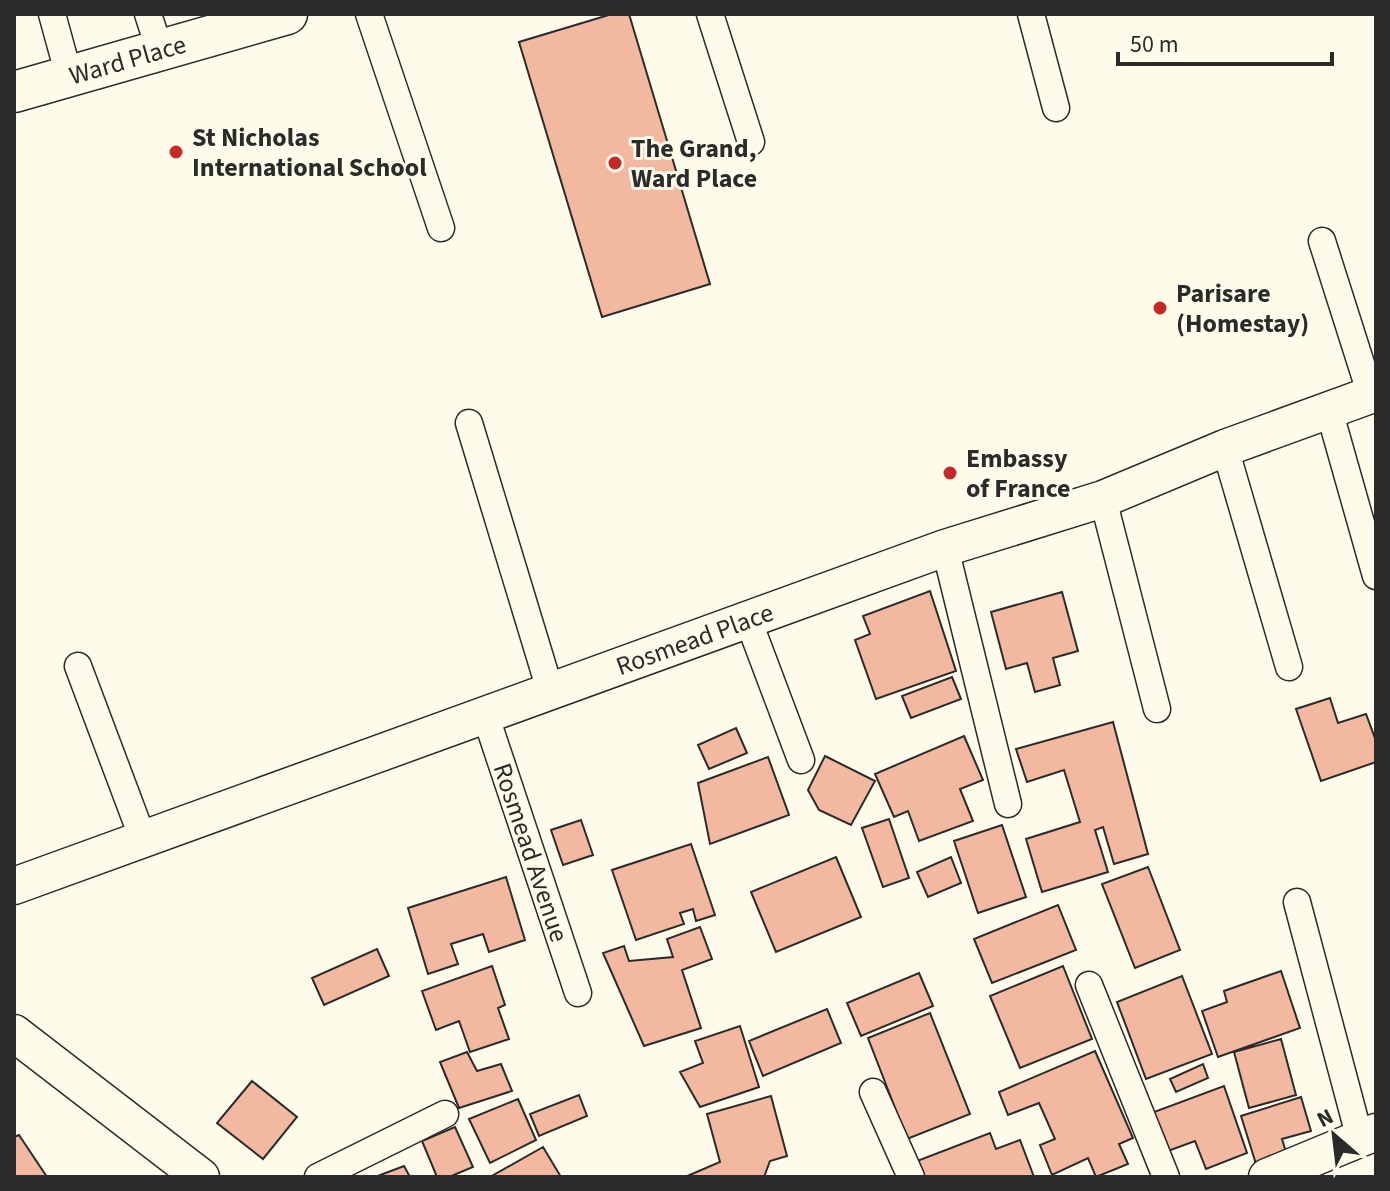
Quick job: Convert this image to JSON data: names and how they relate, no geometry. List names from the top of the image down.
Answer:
{
  "streets": {
    "main road": ["Ward Place"],
    "street": ["Rosmead Place", "Rosmead Avenue"]
  },
  "crossings": [
    ["Rosmead Place", "Rosmead Avenue"]
  ],
  "places": [
    "St Nicholas International School",
    "The Grand, Ward Place",
    "Parisare (Homestay)",
    "Embassy of France"
  ],
  "scale_bar": "50 m",
  "north": "top left"
}
